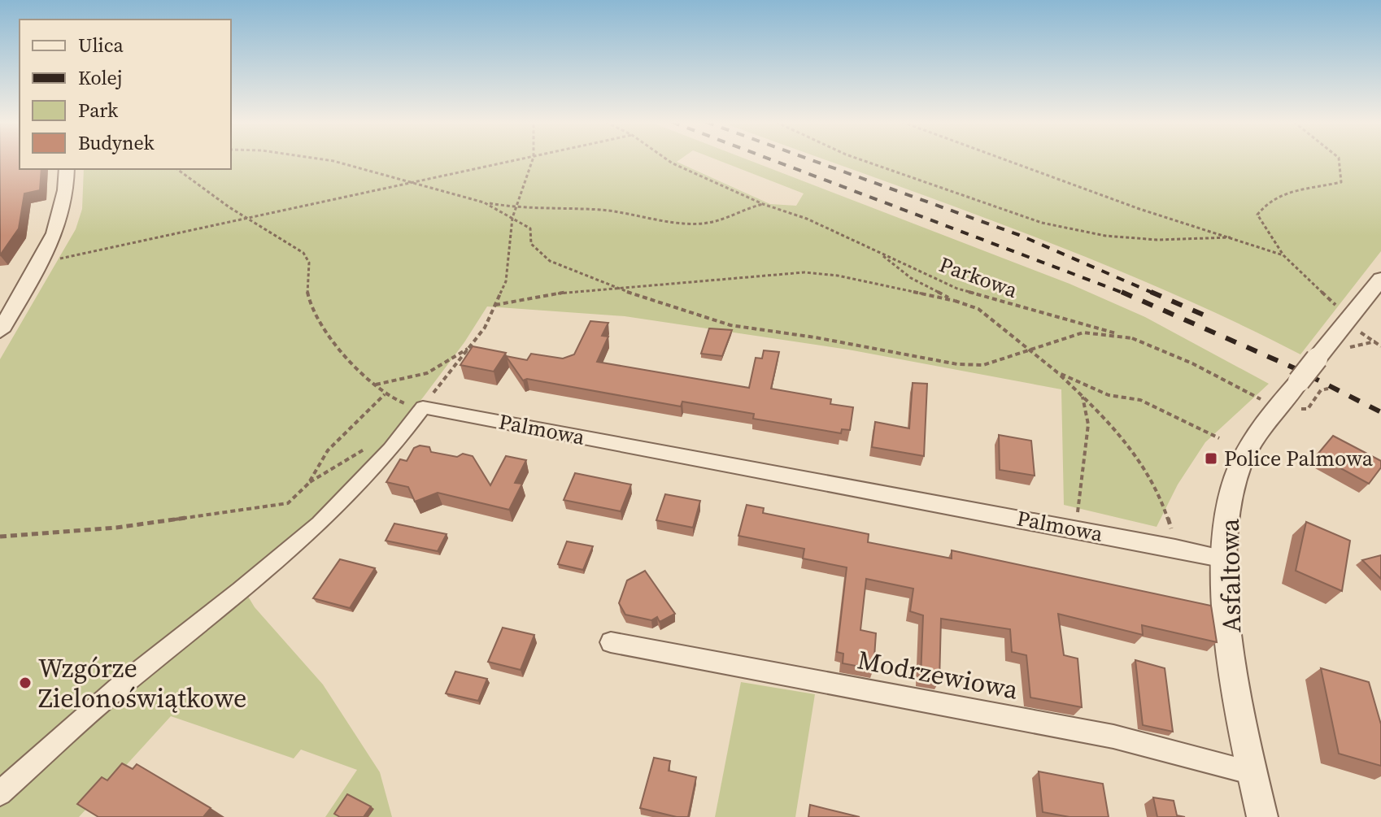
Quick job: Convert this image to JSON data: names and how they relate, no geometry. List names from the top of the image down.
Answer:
{
  "streets": {
    "street": ["Palmowa", "Asfaltowa", "Modrzewiowa"],
    "path": ["Parkowa"]
  },
  "crossings": [
    ["Parkowa", "Asfaltowa"],
    ["Palmowa", "Asfaltowa"],
    ["Asfaltowa", "Modrzewiowa"]
  ],
  "places": {
    "transit": ["Police Palmowa"],
    "other": ["Wzgórze Zielonoświątkowe"]
  },
  "legend": [
    "Ulica",
    "Kolej",
    "Park",
    "Budynek"
  ]
}
